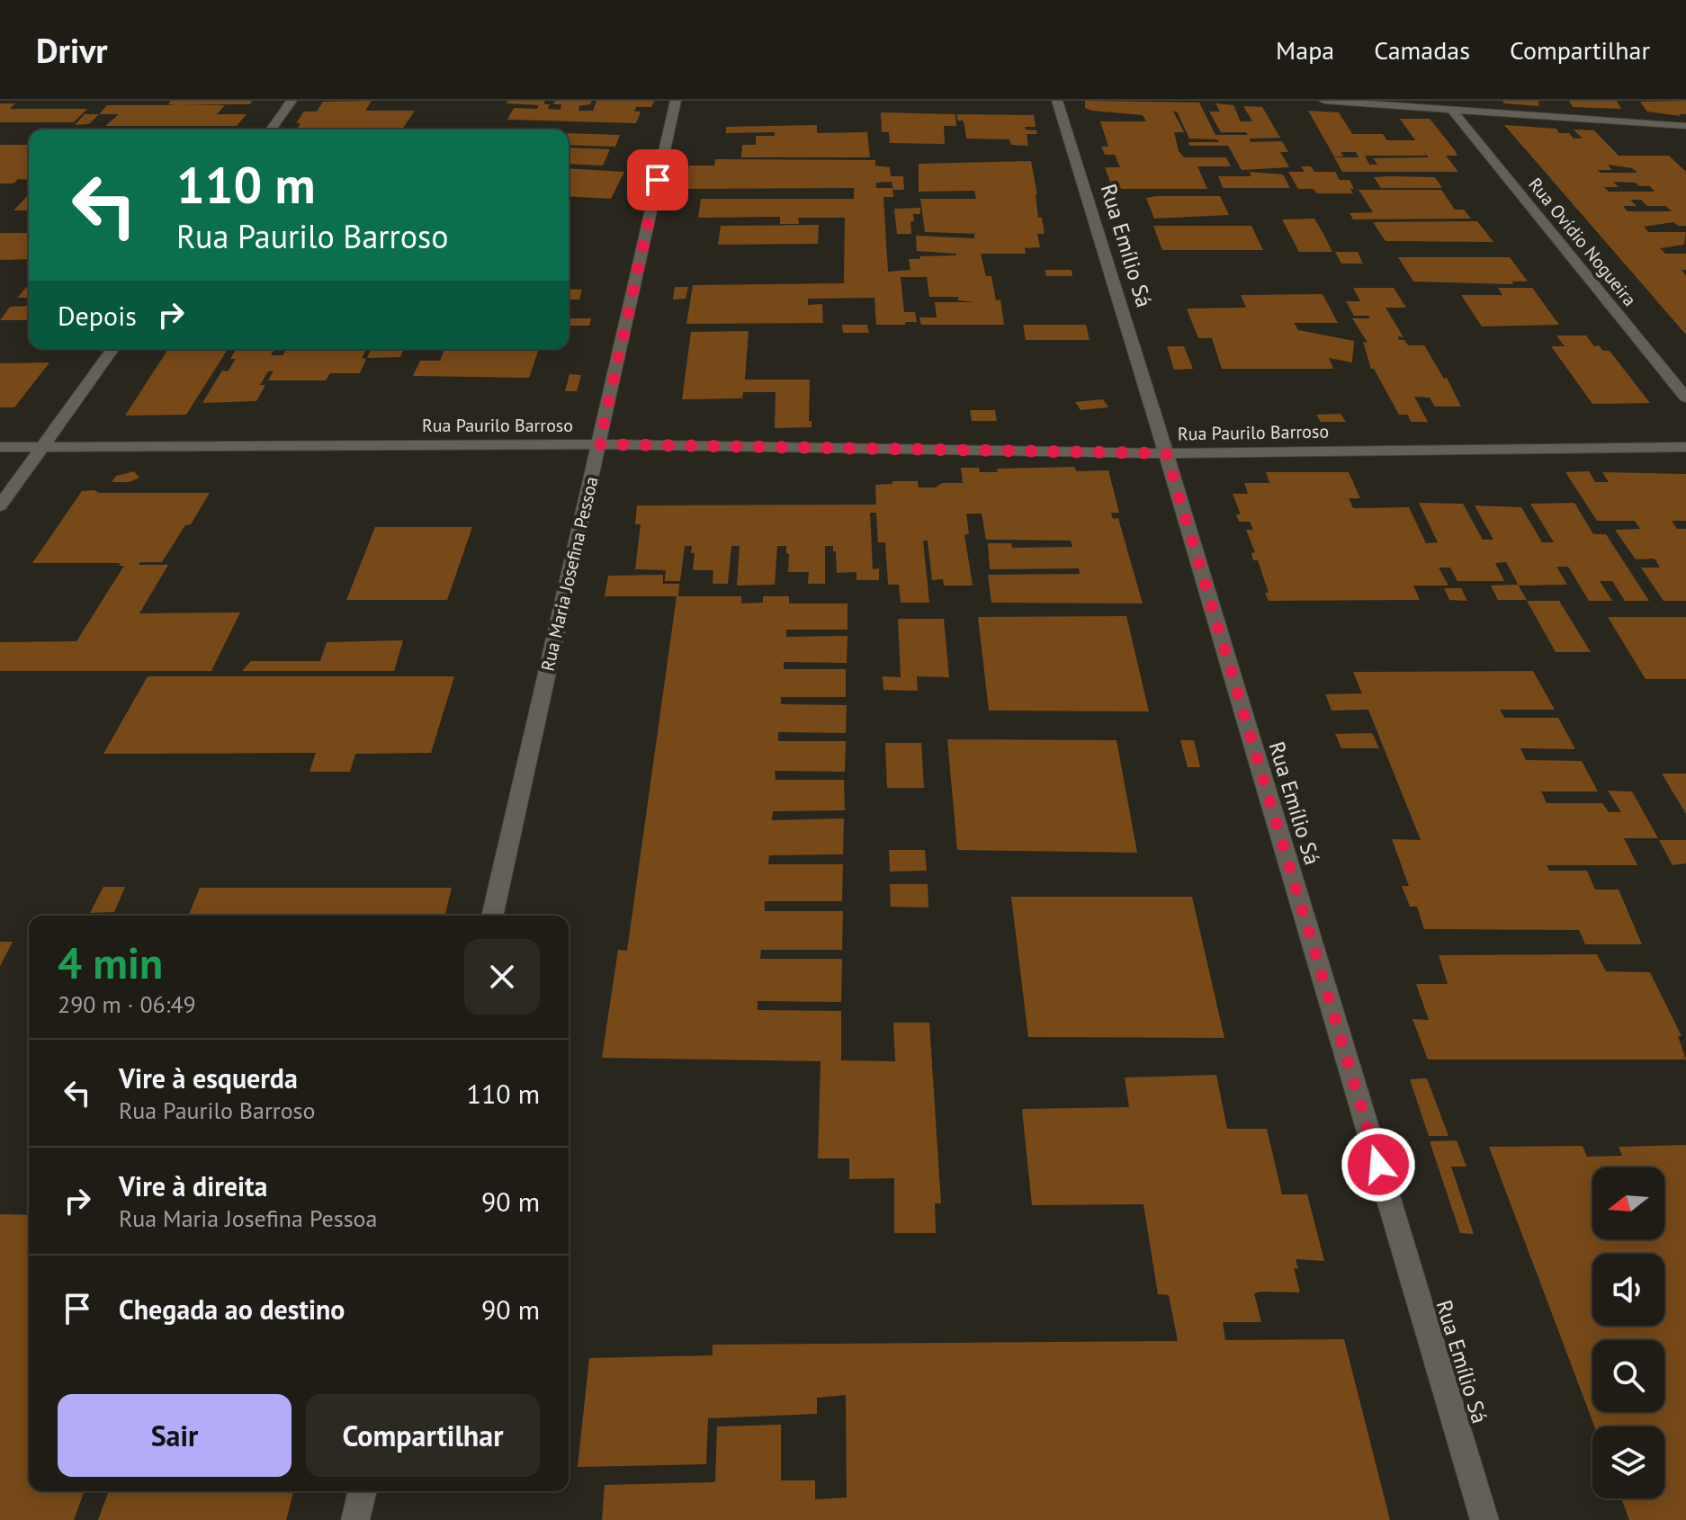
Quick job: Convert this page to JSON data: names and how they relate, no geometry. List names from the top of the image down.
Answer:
{
  "streets": {
    "street": [
      "Rua Ovídio Nogueira",
      "Rua Emílio Sá",
      "Rua Paurilo Barroso",
      "Rua Maria Josefina Pessoa"
    ]
  },
  "crossings": [
    ["Rua Emílio Sá", "Rua Paurilo Barroso"],
    ["Rua Paurilo Barroso", "Rua Maria Josefina Pessoa"]
  ],
  "north": "left",
  "page": {
    "header": "Drivr",
    "nav": ["Mapa", "Camadas", "Compartilhar"],
    "turn": ["110 m", "Rua Paurilo Barroso"],
    "then": "Depois",
    "heading": ["4 min", "290 m · 06:49"],
    "list": [
      {
        "name": "Vire à esquerda",
        "note": "Rua Paurilo Barroso",
        "value": "110 m"
      },
      {
        "name": "Vire à direita",
        "note": "Rua Maria Josefina Pessoa",
        "value": "90 m"
      },
      {
        "name": "Chegada ao destino",
        "value": "90 m"
      }
    ],
    "buttons": ["Sair", "Compartilhar"]
  }
}
